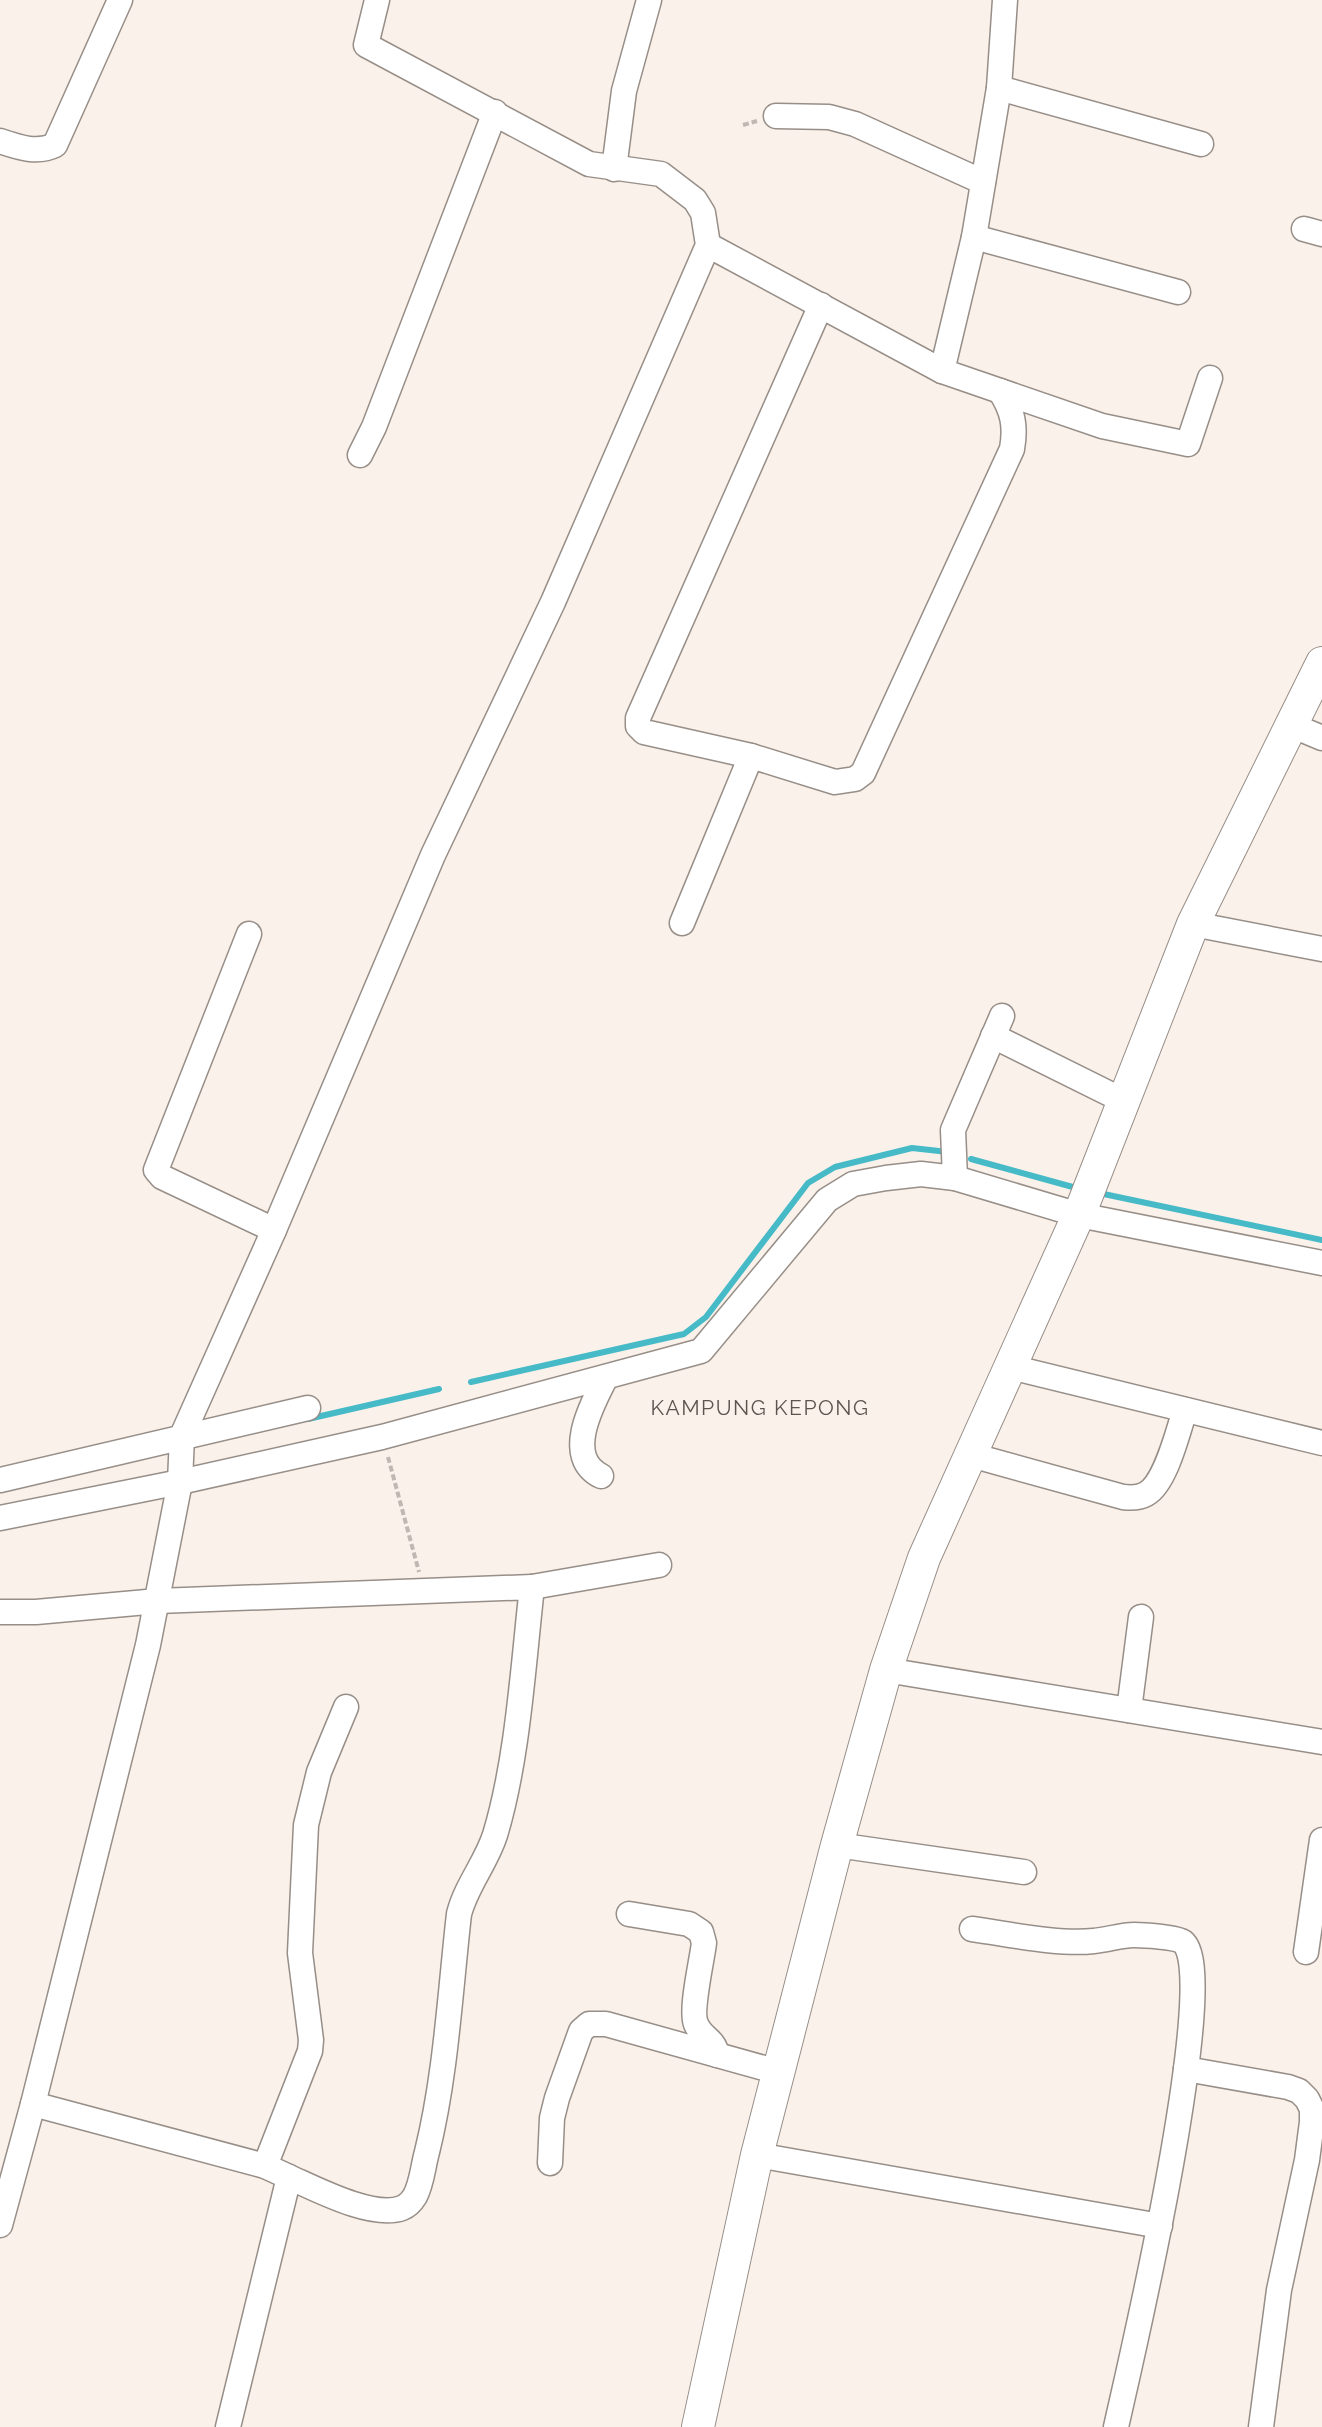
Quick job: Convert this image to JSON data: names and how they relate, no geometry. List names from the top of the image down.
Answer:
{
  "districts": ["KAMPUNG KEPONG"]
}
